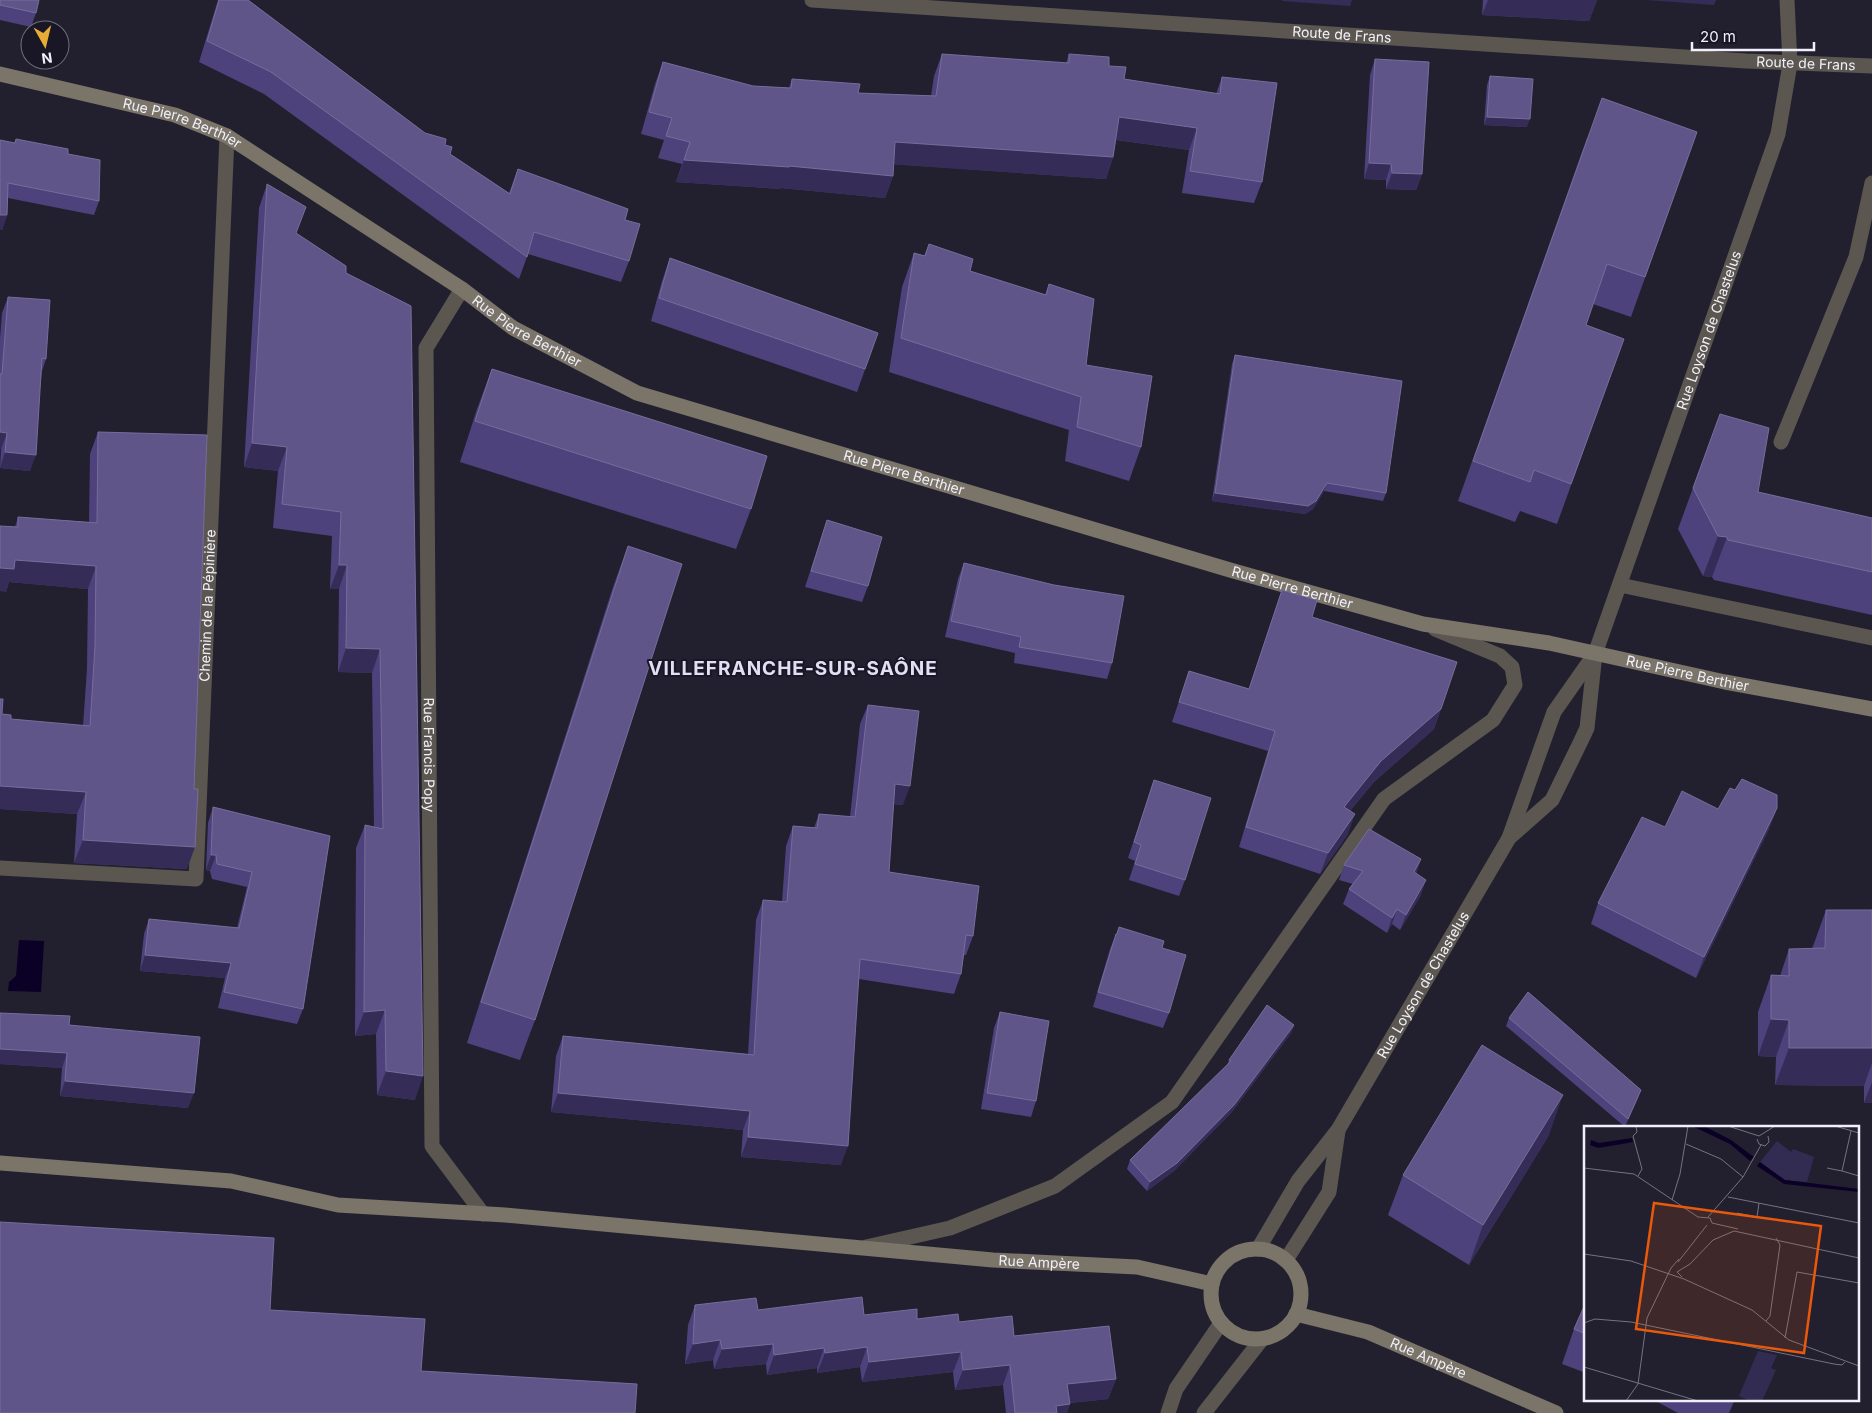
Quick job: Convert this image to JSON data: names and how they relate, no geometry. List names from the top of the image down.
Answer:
{
  "streets": {
    "street": [
      "Route de Frans",
      "Rue Pierre Berthier",
      "Rue Loyson de Chastelus",
      "Chemin de la Pépinière",
      "Rue Francis Popy",
      "Rue Ampère"
    ]
  },
  "crossings": [
    ["Route de Frans", "Rue Loyson de Chastelus"],
    ["Rue Pierre Berthier", "Rue Loyson de Chastelus"],
    ["Rue Pierre Berthier", "Chemin de la Pépinière"],
    ["Rue Pierre Berthier", "Rue Francis Popy"],
    ["Rue Loyson de Chastelus", "Rue Ampère"],
    ["Rue Francis Popy", "Rue Ampère"]
  ],
  "districts": ["VILLEFRANCHE-SUR-SAÔNE"],
  "scale_bar": "20 m",
  "north": "bottom"
}
